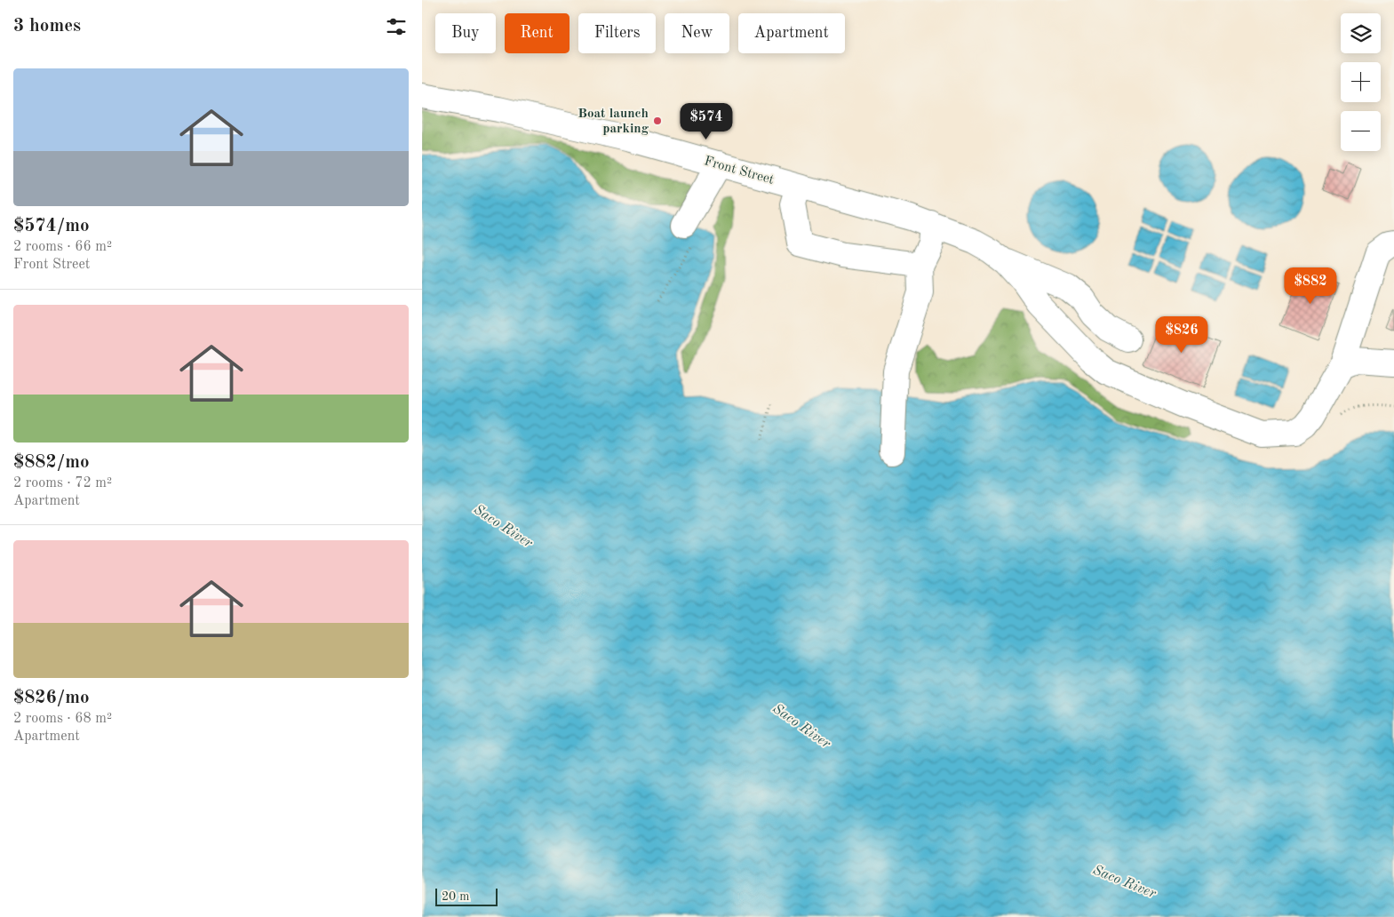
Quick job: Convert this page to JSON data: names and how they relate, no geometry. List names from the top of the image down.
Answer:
{
  "streets": {
    "street": ["Front Street"]
  },
  "water": ["Saco River"],
  "places": ["Boat launch parking"],
  "scale_bar": "20 m",
  "page": {
    "heading": "3 homes",
    "map_buttons": ["+", "−"],
    "chip": [
      "Buy",
      "Rent",
      "Filters",
      "New",
      "Apartment"
    ],
    "list": [
      {
        "name": "$574/mo",
        "note": "2 rooms · 66 m² · Front Street"
      },
      {
        "name": "$882/mo",
        "note": "2 rooms · 72 m² · Apartment"
      },
      {
        "name": "$826/mo",
        "note": "2 rooms · 68 m² · Apartment"
      }
    ],
    "price": ["$574", "$882", "$826"],
    "scale": "20 m"
  }
}
